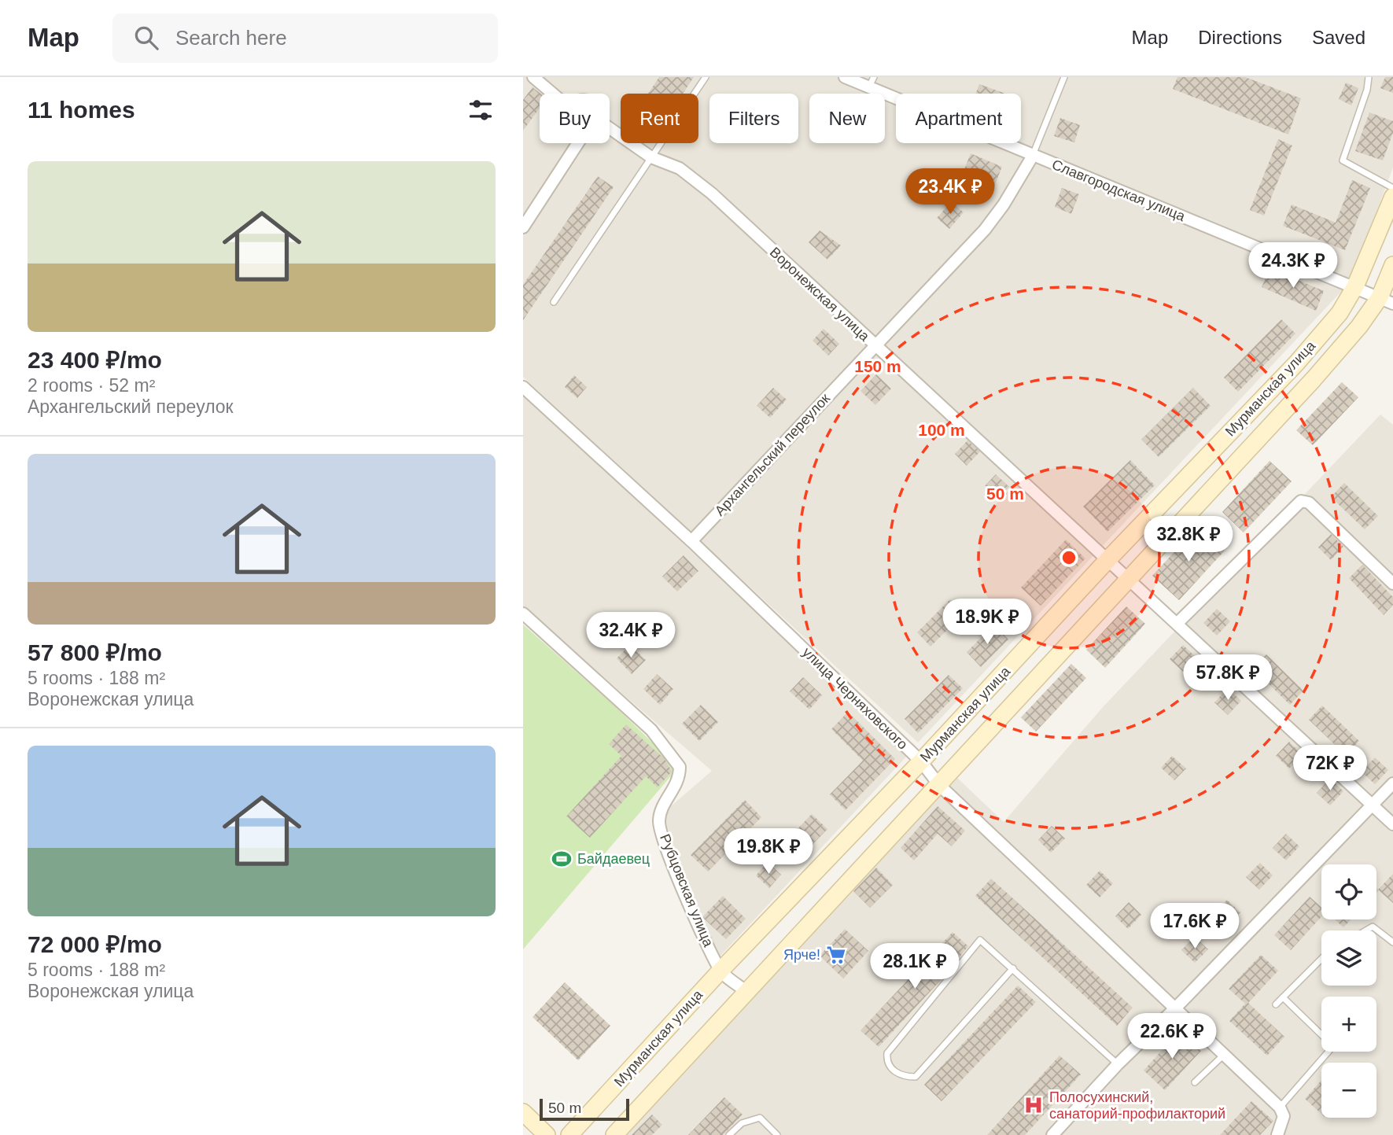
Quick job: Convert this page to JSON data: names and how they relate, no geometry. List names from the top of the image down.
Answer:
{
  "streets": {
    "main road": ["Мурманская улица"],
    "street": [
      "Славгородская улица",
      "Воронежская улица",
      "Архангельский переулок",
      "улица Черняховского",
      "Рубцовская улица"
    ]
  },
  "crossings": [
    ["Славгородская улица", "Мурманская улица"],
    ["Славгородская улица", "Архангельский переулок"],
    ["Воронежская улица", "Мурманская улица"],
    ["Воронежская улица", "Архангельский переулок"],
    ["Мурманская улица", "улица Черняховского"],
    ["Мурманская улица", "Рубцовская улица"],
    ["Архангельский переулок", "улица Черняховского"]
  ],
  "places": {
    "sports": ["Байдаевец"],
    "supermarket": ["Ярче!"],
    "hospital": ["Полосухинский, санаторий-профилакторий"]
  },
  "scale_bar": "50 m",
  "page": {
    "header": "Map",
    "search": "Search here",
    "nav": ["Map", "Directions", "Saved"],
    "heading": "11 homes",
    "chip": [
      "Buy",
      "Rent",
      "Filters",
      "New",
      "Apartment"
    ],
    "list": [
      {
        "name": "23 400 ₽/mo",
        "note": "2 rooms · 52 m² · Архангельский переулок"
      },
      {
        "name": "57 800 ₽/mo",
        "note": "5 rooms · 188 m² · Воронежская улица"
      },
      {
        "name": "72 000 ₽/mo",
        "note": "5 rooms · 188 m² · Воронежская улица"
      }
    ],
    "price": [
      "23.4K ₽",
      "24.3K ₽",
      "32.8K ₽",
      "18.9K ₽",
      "32.4K ₽",
      "57.8K ₽",
      "72K ₽",
      "19.8K ₽",
      "17.6K ₽",
      "28.1K ₽",
      "22.6K ₽"
    ],
    "map_buttons": ["+", "−"],
    "scale": "50 m"
  },
  "rings": ["150 m", "100 m", "50 m"]
}
